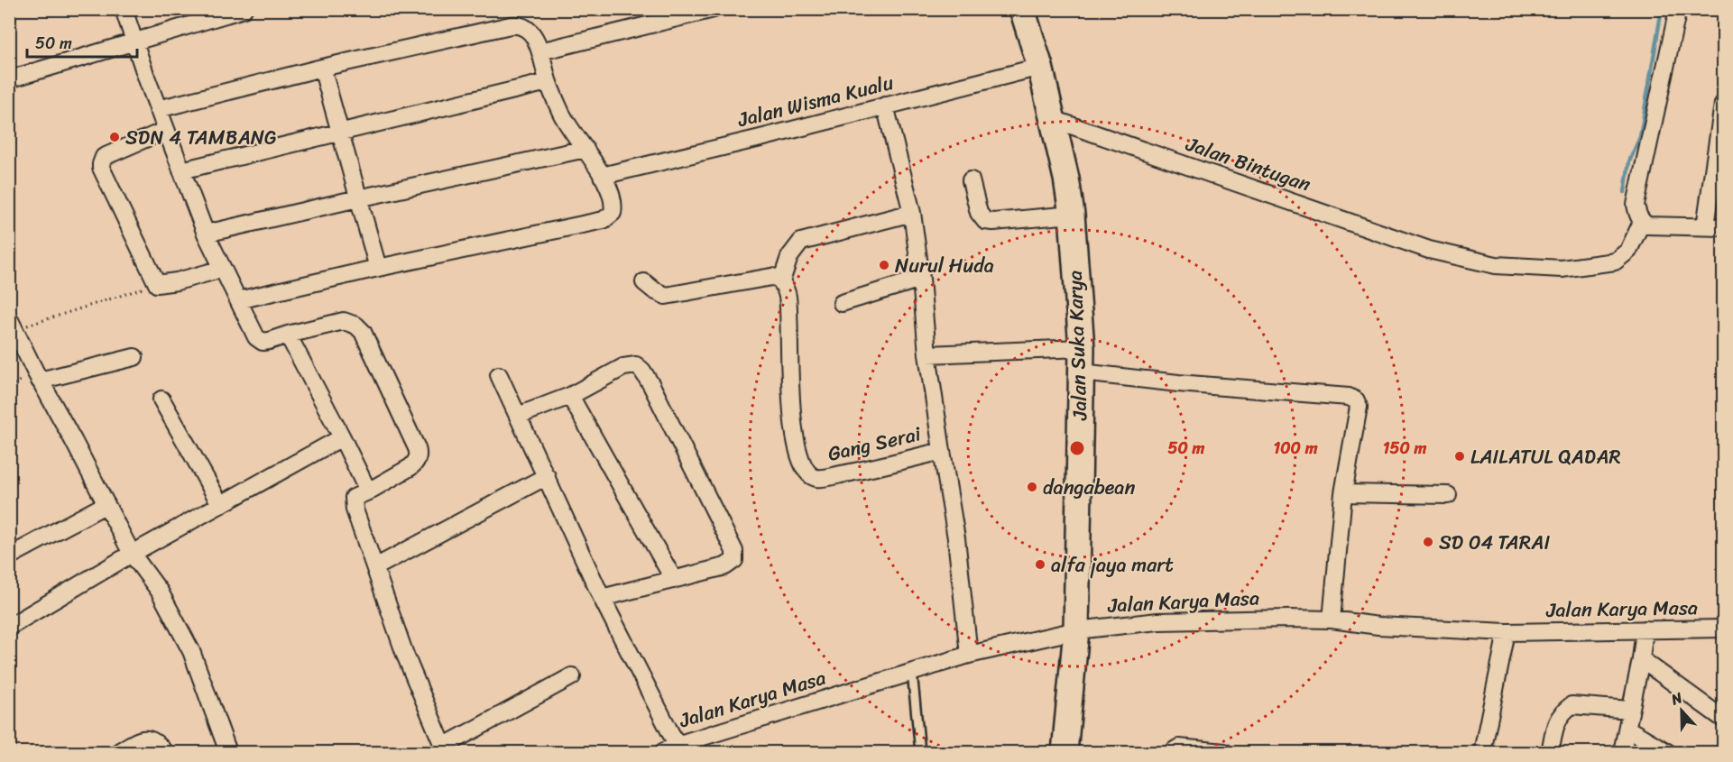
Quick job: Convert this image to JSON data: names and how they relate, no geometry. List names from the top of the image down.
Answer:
{
  "streets": {
    "main road": ["Jalan Suka Karya"],
    "street": [
      "Jalan Wisma Kualu",
      "Jalan Bintugan",
      "Gang Serai",
      "Jalan Karya Masa"
    ]
  },
  "crossings": [
    ["Jalan Wisma Kualu", "Jalan Suka Karya"],
    ["Jalan Bintugan", "Jalan Suka Karya"],
    ["Jalan Suka Karya", "Jalan Karya Masa"],
    ["Gang Serai", "Jalan Karya Masa"]
  ],
  "places": [
    "SDN 4 TAMBANG",
    "Nurul Huda",
    "LAILATUL QADAR",
    "dangabean",
    "SD 04 TARAI",
    "alfa jaya mart"
  ],
  "scale_bar": "50 m",
  "north": "top",
  "rings": ["50 m", "100 m", "150 m"]
}
